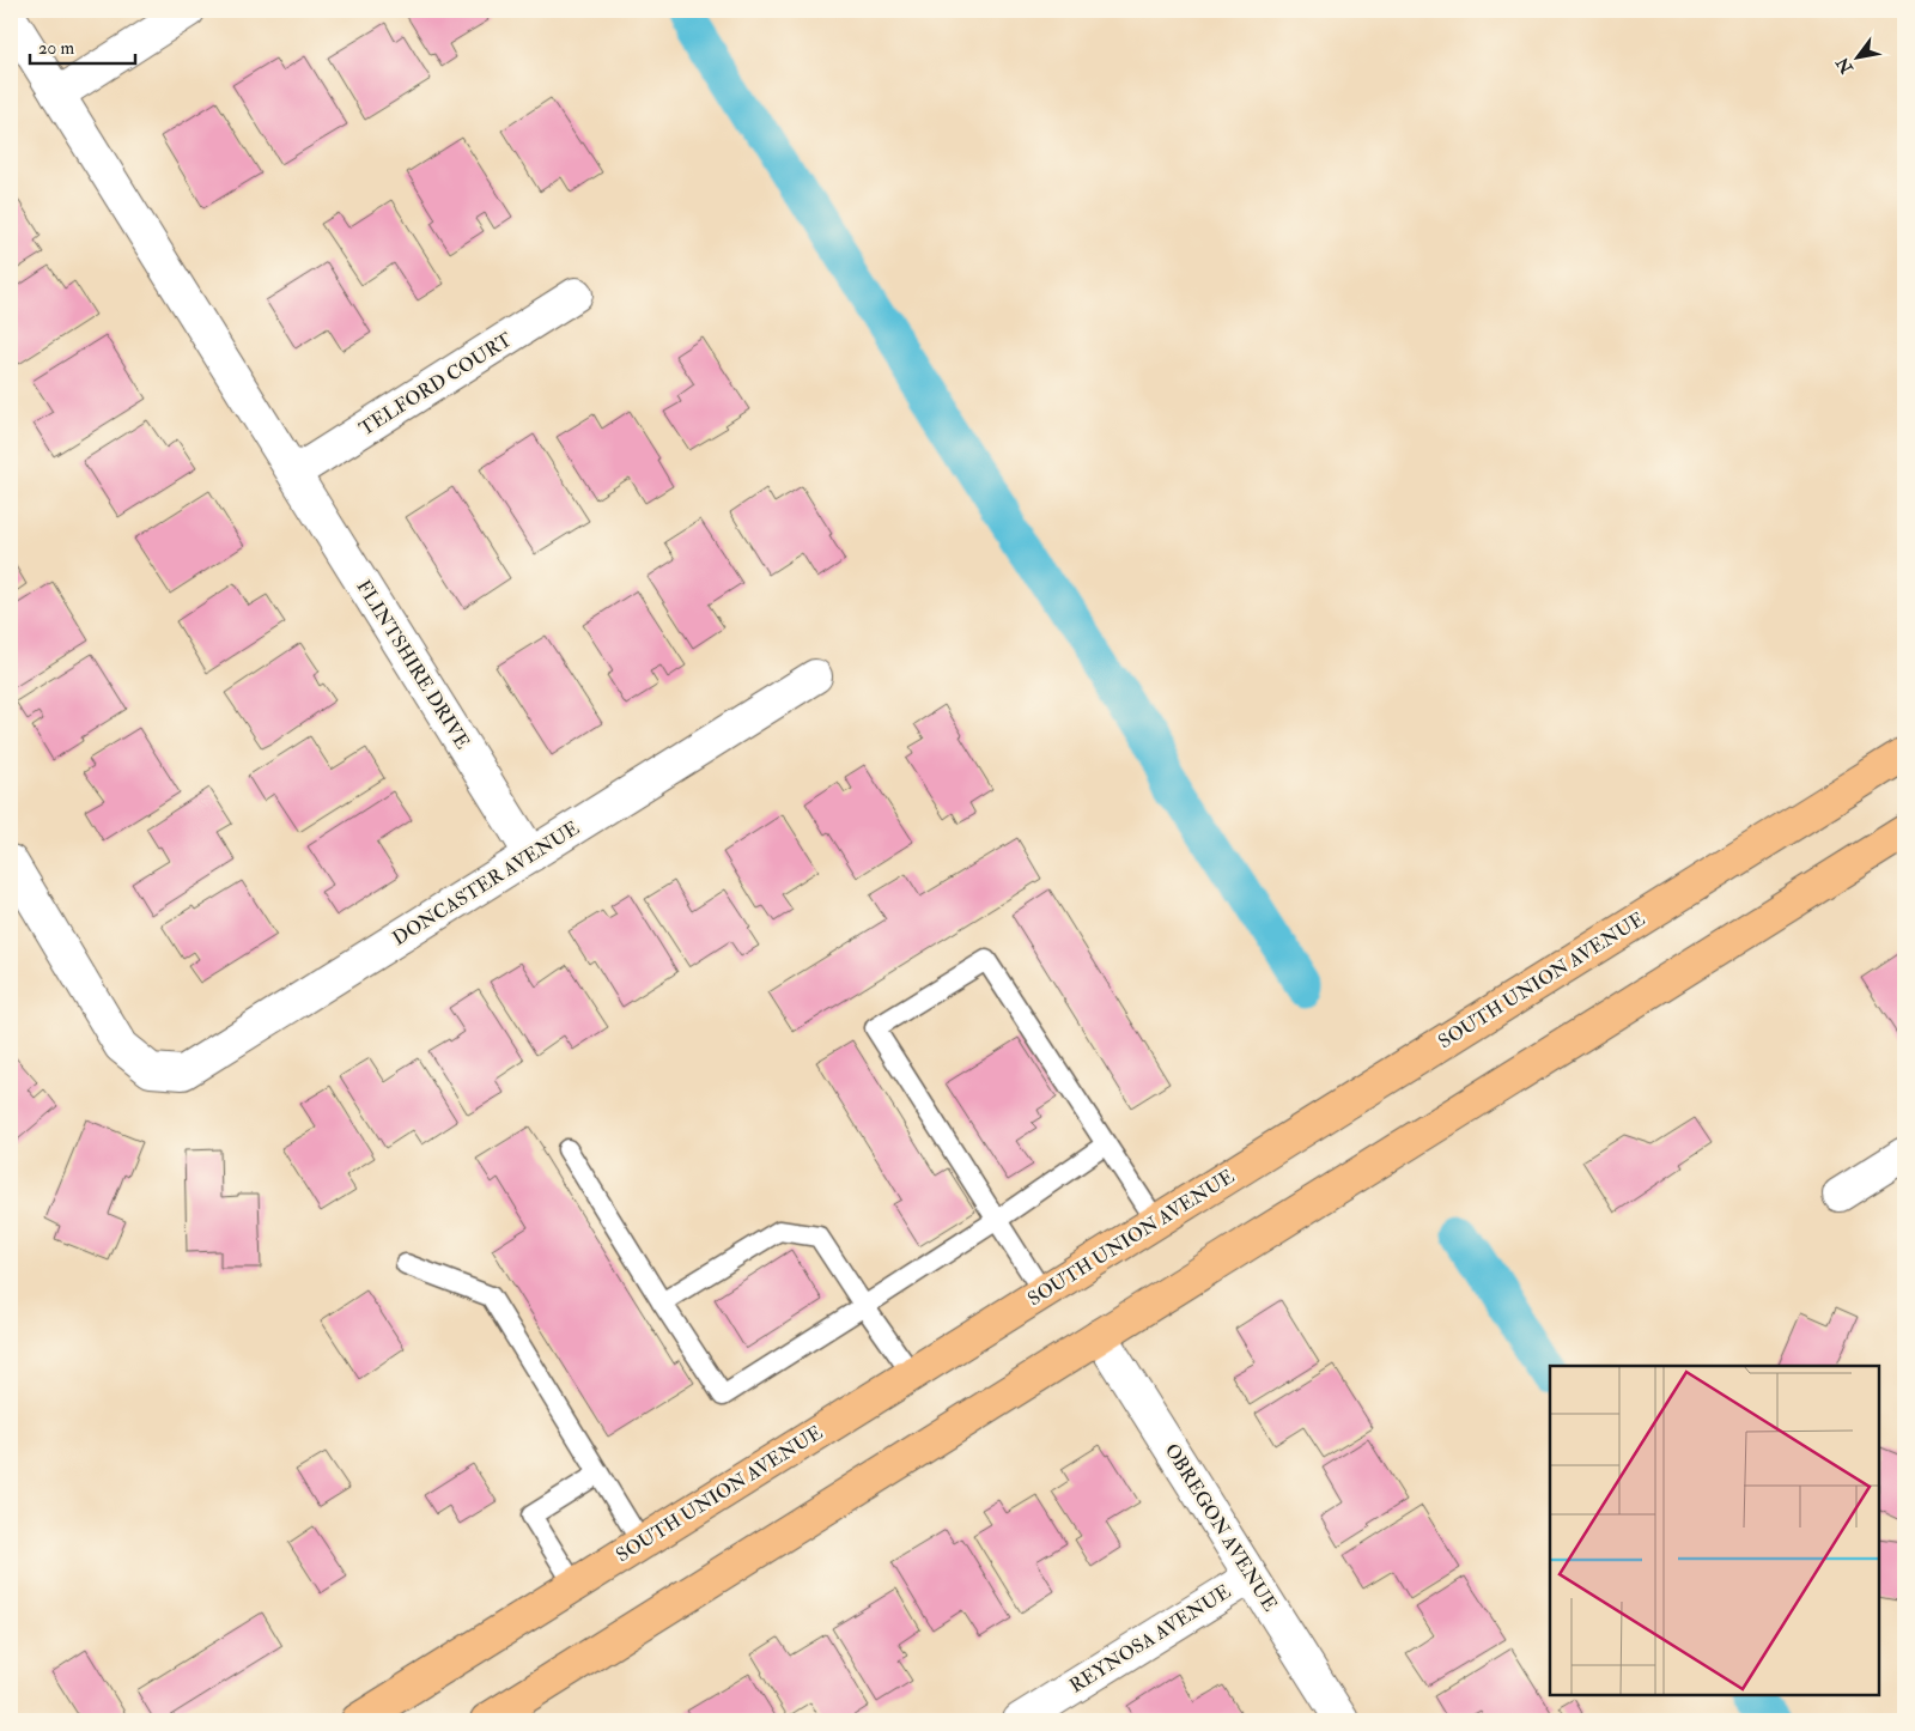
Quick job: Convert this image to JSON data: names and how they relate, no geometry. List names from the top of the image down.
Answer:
{
  "streets": {
    "main road": ["SOUTH UNION AVENUE"],
    "street": [
      "TELFORD COURT",
      "FLINTSHIRE DRIVE",
      "DONCASTER AVENUE",
      "OBREGON AVENUE",
      "REYNOSA AVENUE"
    ]
  },
  "crossings": [
    ["TELFORD COURT", "FLINTSHIRE DRIVE"],
    ["FLINTSHIRE DRIVE", "DONCASTER AVENUE"],
    ["OBREGON AVENUE", "REYNOSA AVENUE"]
  ],
  "scale_bar": "20 m",
  "north": "bottom left"
}
